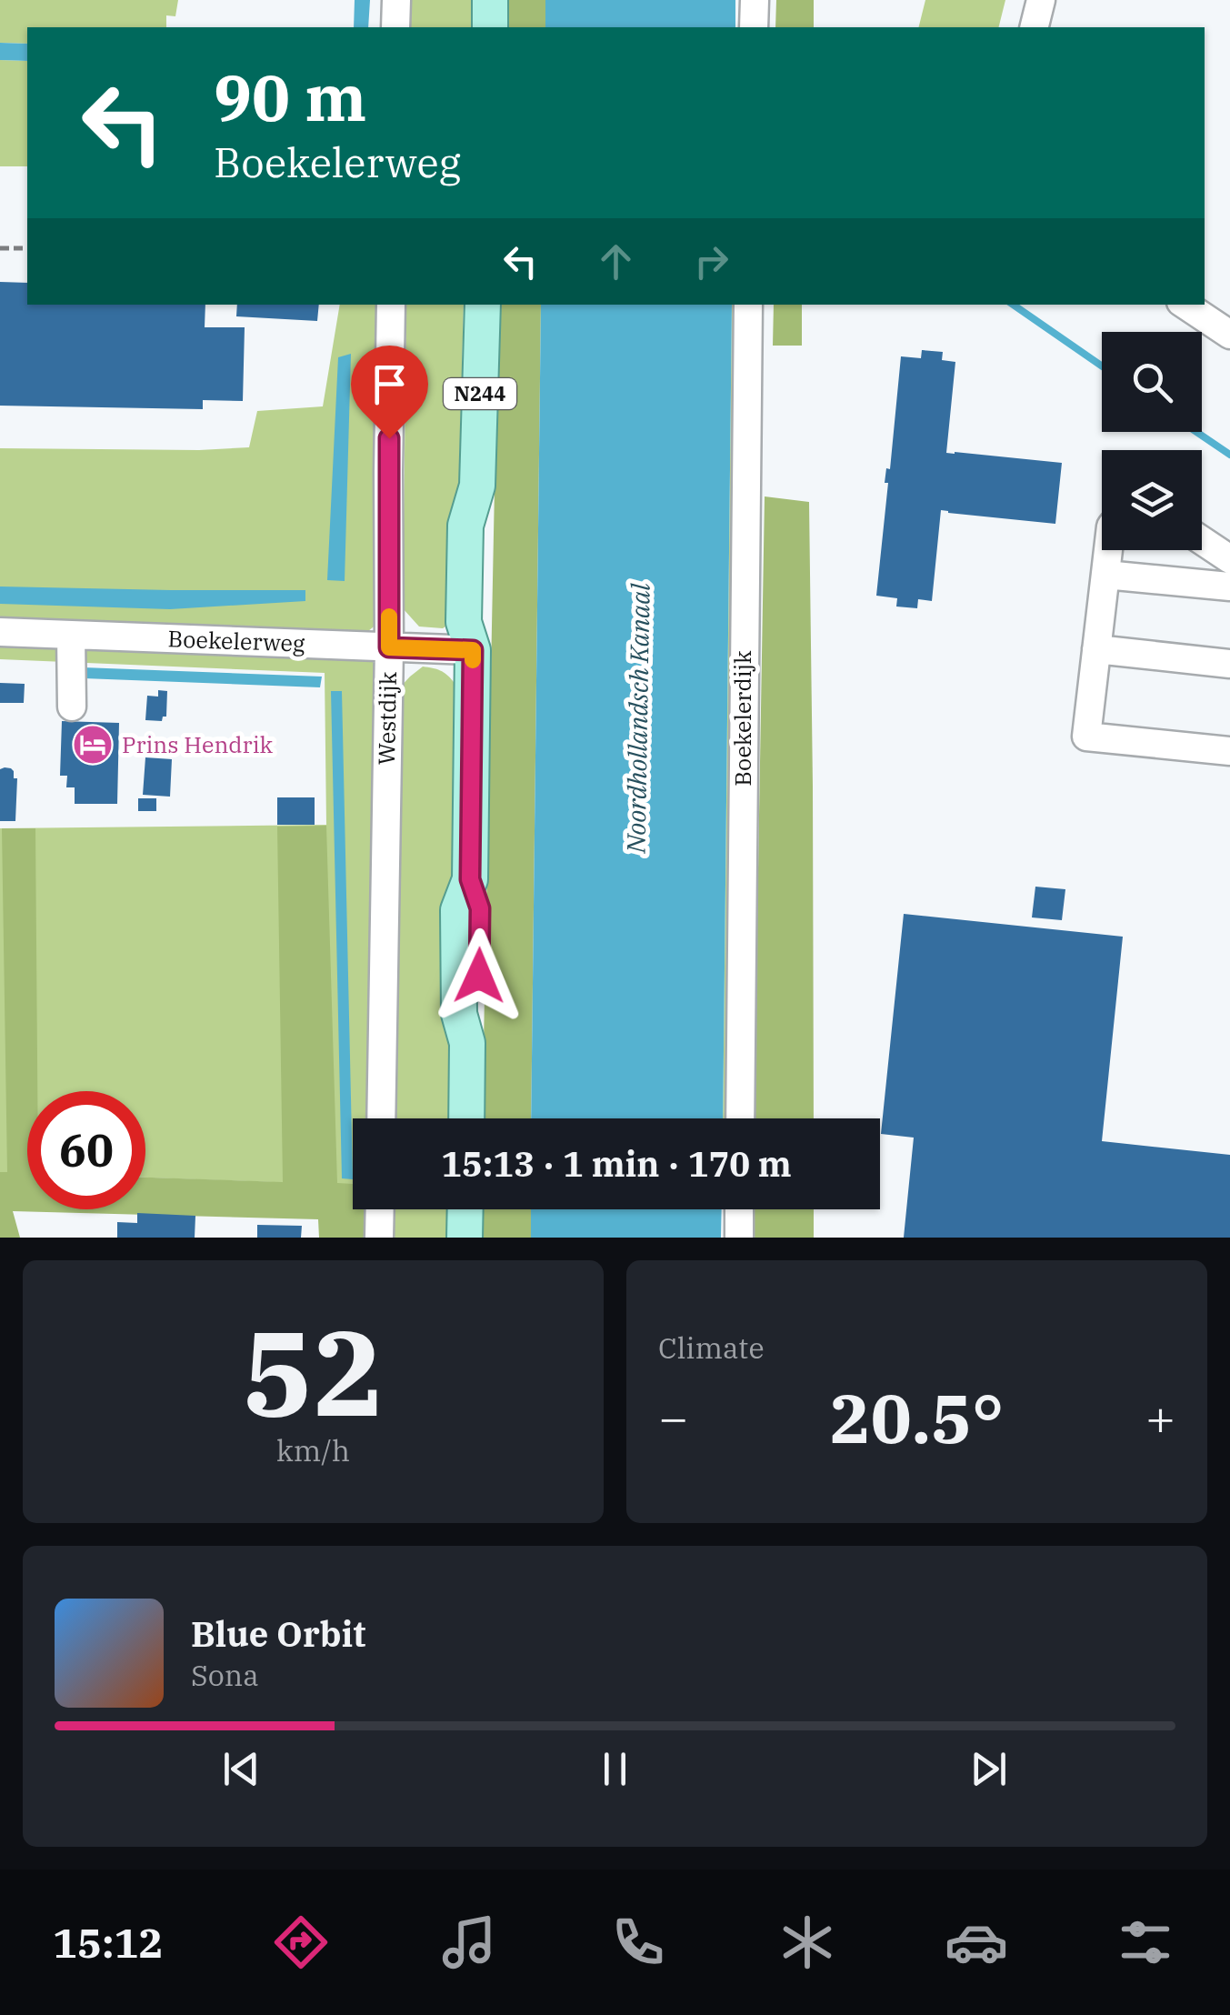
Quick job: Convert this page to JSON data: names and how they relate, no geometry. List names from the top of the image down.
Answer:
{
  "streets": {
    "main road": ["N244"],
    "street": ["Boekelerweg", "Westdijk", "Boekelerdijk"]
  },
  "crossings": [
    ["N244", "Boekelerweg"],
    ["Boekelerweg", "Westdijk"]
  ],
  "water": ["Noordhollandsch Kanaal"],
  "places": {
    "hotel": ["Prins Hendrik"]
  },
  "page": {
    "turn": ["90 m", "Boekelerweg"],
    "limit": "60",
    "trip": "15:13 · 1 min · 170 m",
    "tile": [
      ["52", "km/h"],
      "Climate"
    ],
    "heat": ["−", "20.5°", "+"],
    "song": ["Blue Orbit", "Sona"],
    "tabs": "15:12"
  }
}
